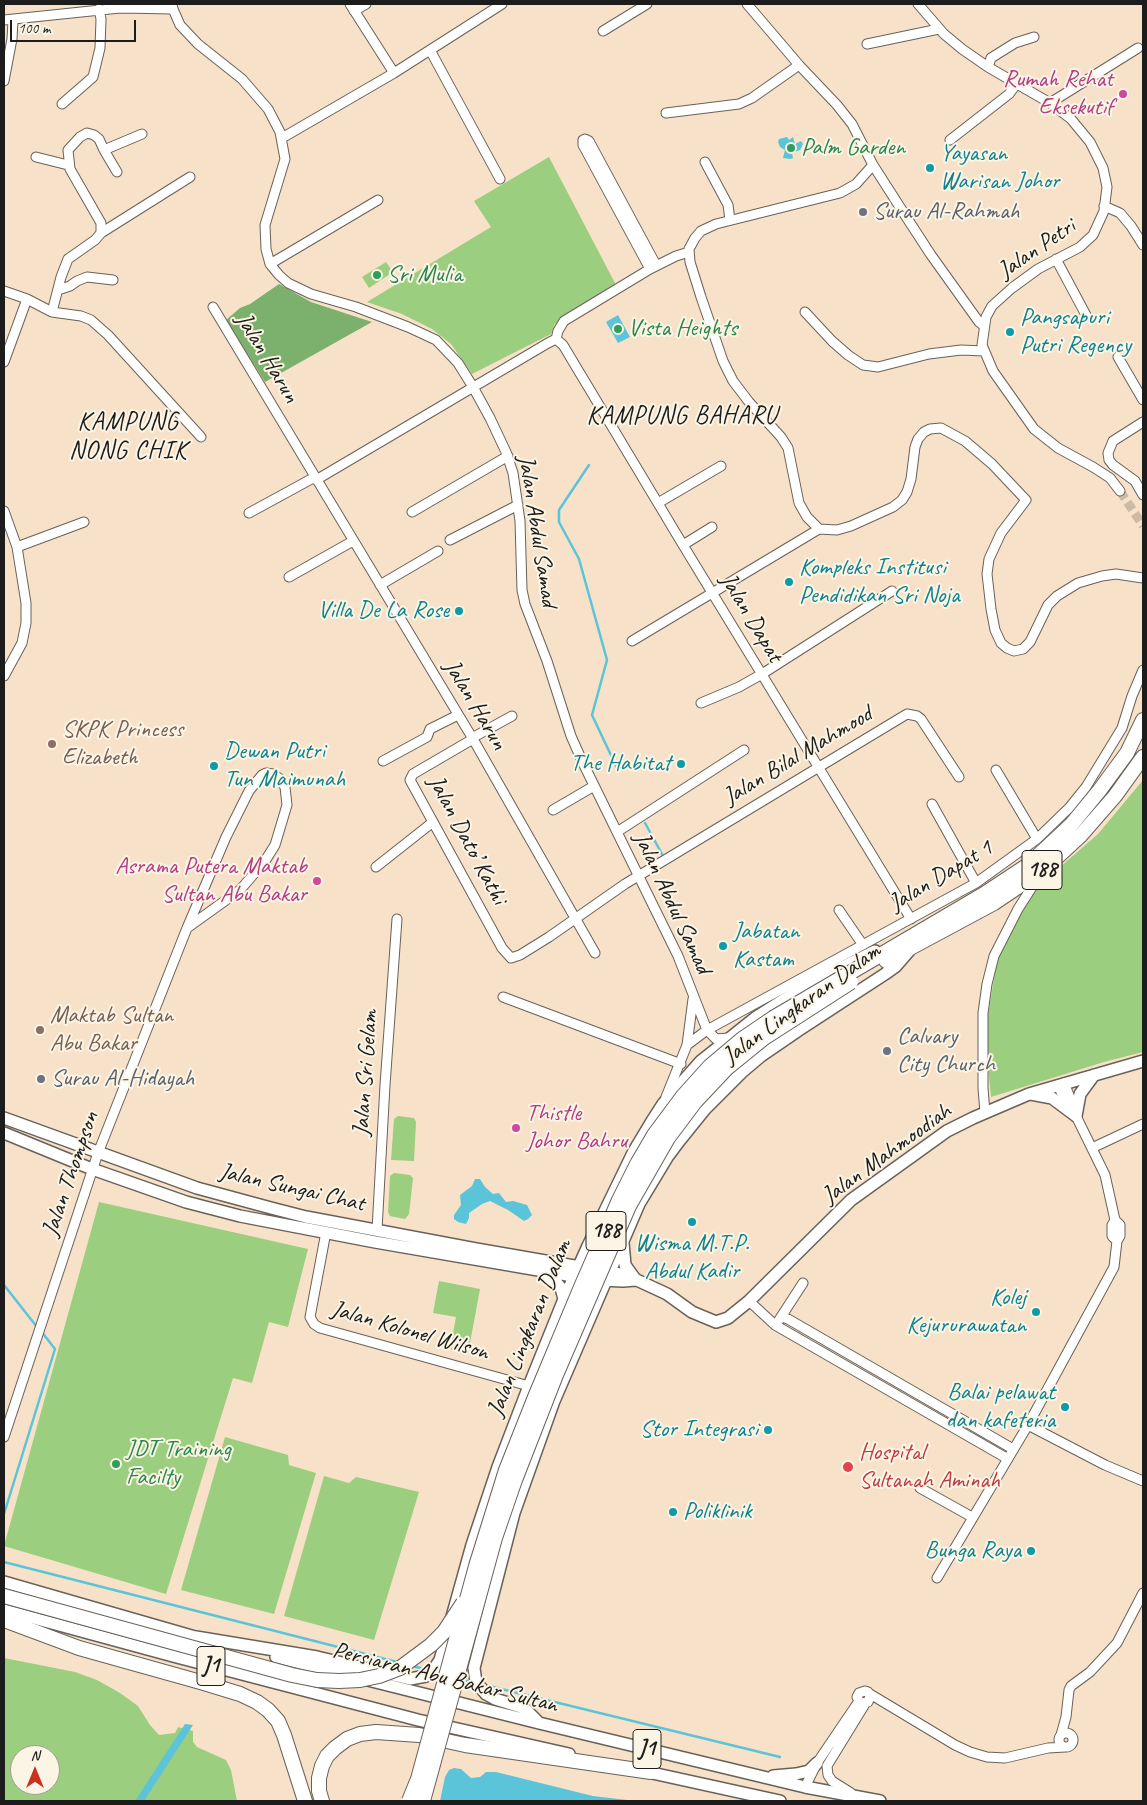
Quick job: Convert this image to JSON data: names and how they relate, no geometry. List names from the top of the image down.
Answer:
{
  "streets": {
    "highway": ["188", "Jalan Lingkaran Dalam"],
    "main road": [
      "Jalan Mahmoodiah",
      "Jalan Sungai Chat",
      "J1",
      "Persiaran Abu Bakar Sultan"
    ],
    "street": [
      "Jalan Petri",
      "Jalan Harun",
      "Jalan Abdul Samad",
      "Jalan Dapat",
      "Jalan Bilal Mahmood",
      "Jalan Dato’ Kathi",
      "Jalan Dapat 1",
      "Jalan Sri Gelam",
      "Jalan Thompson",
      "Jalan Kolonel Wilson"
    ]
  },
  "crossings": [
    ["Jalan Harun", "Jalan Bilal Mahmood"],
    ["Jalan Harun", "Jalan Dato’ Kathi"],
    ["Jalan Abdul Samad", "Jalan Bilal Mahmood"],
    ["Jalan Abdul Samad", "Jalan Dapat 1"],
    ["Jalan Abdul Samad", "Jalan Lingkaran Dalam"],
    ["Jalan Dapat", "Jalan Bilal Mahmood"],
    ["Jalan Dapat", "Jalan Dapat 1"],
    ["Jalan Bilal Mahmood", "Jalan Dato’ Kathi"],
    ["Jalan Lingkaran Dalam", "Jalan Mahmoodiah"],
    ["Jalan Lingkaran Dalam", "Jalan Sungai Chat"],
    ["Jalan Lingkaran Dalam", "Jalan Kolonel Wilson"],
    ["Jalan Lingkaran Dalam", "Persiaran Abu Bakar Sultan"],
    ["Jalan Sri Gelam", "Jalan Sungai Chat"],
    ["Jalan Mahmoodiah", "Jalan Sungai Chat"],
    ["Jalan Thompson", "Jalan Sungai Chat"],
    ["Jalan Sungai Chat", "Jalan Kolonel Wilson"]
  ],
  "districts": ["KAMPUNG BAHARU", "KAMPUNG NONG CHIK"],
  "places": [
    "Rumah Rehat Eksekutif",
    "Palm Garden",
    "Yayasan Warisan Johor",
    "Surau Al-Rahmah",
    "Sri Mulia",
    "Vista Heights",
    "Pangsapuri Putri Regency",
    "Kompleks Institusi Pendidikan Sri Noja",
    "Villa De La Rose",
    "SKPK Princess Elizabeth",
    "The Habitat",
    "Dewan Putri Tun Maimunah",
    "Asrama Putera Maktab Sultan Abu Bakar",
    "Jabatan Kastam",
    "Maktab Sultan Abu Bakar",
    "Calvary City Church",
    "Surau Al-Hidayah",
    "Thistle Johor Bahru",
    "Wisma M.T.P. Abdul Kadir",
    "Kolej Kejururawatan",
    "Balai pelawat dan kafeteria",
    "Stor Integrasi",
    "JDT Training Facilty",
    "Hospital Sultanah Aminah",
    "Poliklinik",
    "Bunga Raya"
  ],
  "scale_bar": "100 m",
  "north": "top"
}
